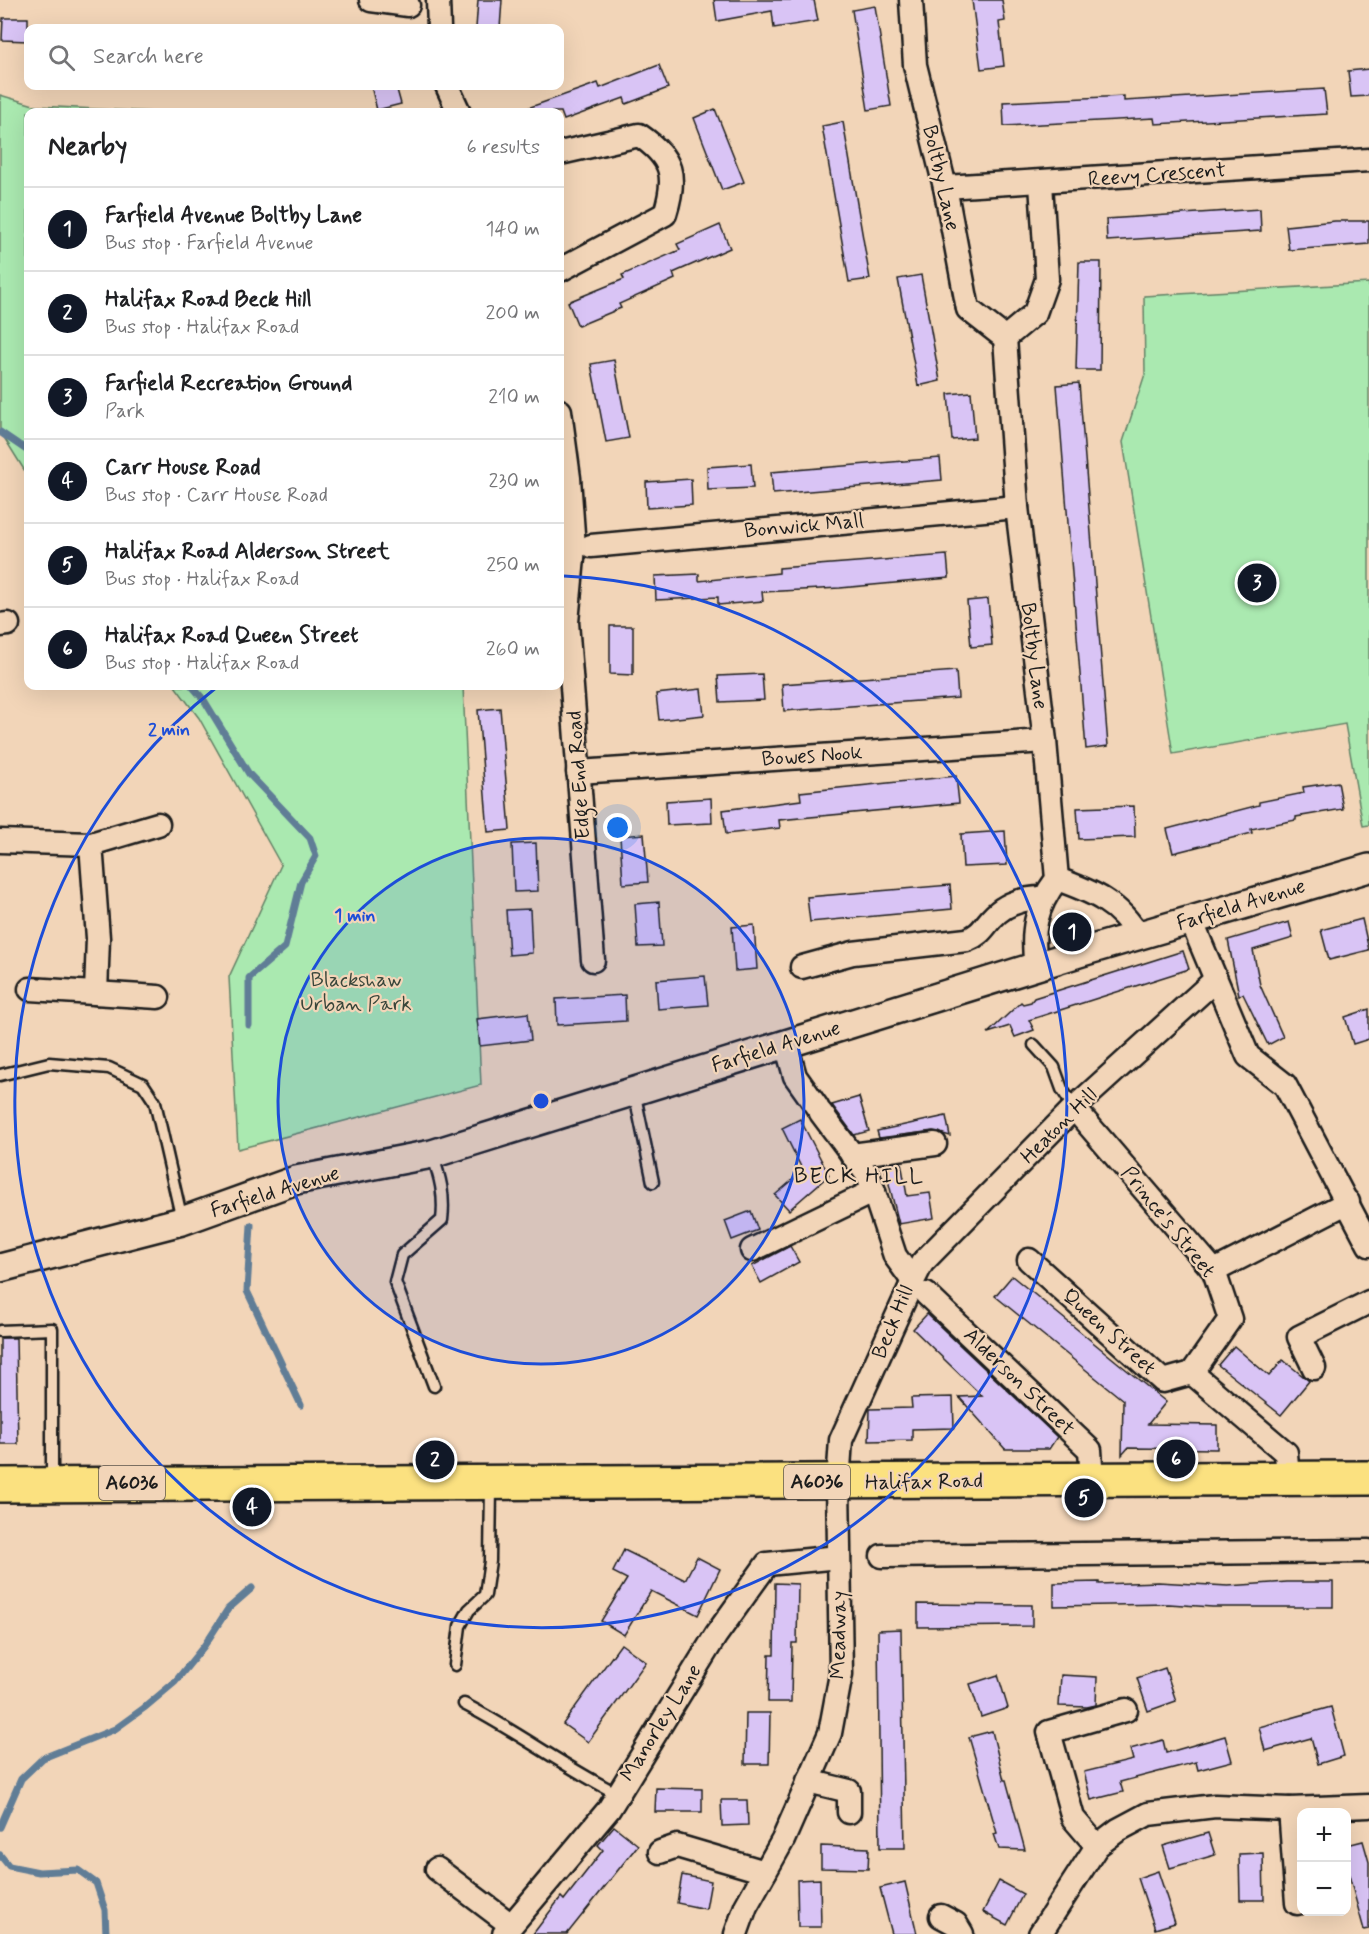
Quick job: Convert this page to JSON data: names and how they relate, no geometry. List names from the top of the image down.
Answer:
{
  "streets": {
    "highway": ["A6036", "Halifax Road"],
    "street": [
      "Reevy Crescent",
      "Boltby Lane",
      "Bonwick Mall",
      "Bowes Nook",
      "Edge End Road",
      "Farfield Avenue",
      "Heaton Hill",
      "Prince's Street",
      "Beck Hill",
      "Queen Street",
      "Alderson Street",
      "Meadway",
      "Manorley Lane"
    ]
  },
  "crossings": [
    ["Reevy Crescent", "Boltby Lane"],
    ["Boltby Lane", "Bonwick Mall"],
    ["Boltby Lane", "Bowes Nook"],
    ["Bowes Nook", "Edge End Road"],
    ["Farfield Avenue", "Beck Hill"],
    ["Heaton Hill", "Prince's Street"],
    ["Heaton Hill", "Beck Hill"],
    ["Heaton Hill", "Alderson Street"],
    ["Prince's Street", "Queen Street"],
    ["Beck Hill", "Alderson Street"],
    ["Beck Hill", "Halifax Road"],
    ["Beck Hill", "Meadway"],
    ["Alderson Street", "Halifax Road"],
    ["A6036", "Halifax Road"],
    ["Halifax Road", "Meadway"],
    ["Meadway", "Manorley Lane"]
  ],
  "districts": ["BECK HILL"],
  "parks": ["Blackshaw Urban Park"],
  "page": {
    "search": "Search here",
    "heading": ["Nearby", "6 results"],
    "list": [
      {
        "mark": "1",
        "name": "Farfield Avenue Boltby Lane",
        "note": "Bus stop · Farfield Avenue",
        "value": "140 m"
      },
      {
        "mark": "2",
        "name": "Halifax Road Beck Hill",
        "note": "Bus stop · Halifax Road",
        "value": "200 m"
      },
      {
        "mark": "3",
        "name": "Farfield Recreation Ground",
        "note": "Park",
        "value": "210 m"
      },
      {
        "mark": "4",
        "name": "Carr House Road",
        "note": "Bus stop · Carr House Road",
        "value": "230 m"
      },
      {
        "mark": "5",
        "name": "Halifax Road Alderson Street",
        "note": "Bus stop · Halifax Road",
        "value": "250 m"
      },
      {
        "mark": "6",
        "name": "Halifax Road Queen Street",
        "note": "Bus stop · Halifax Road",
        "value": "260 m"
      }
    ],
    "pins": [
      "3",
      "1",
      "6",
      "2",
      "5",
      "4"
    ],
    "map_buttons": ["+", "−"]
  },
  "rings": ["2 min", "1 min"]
}
